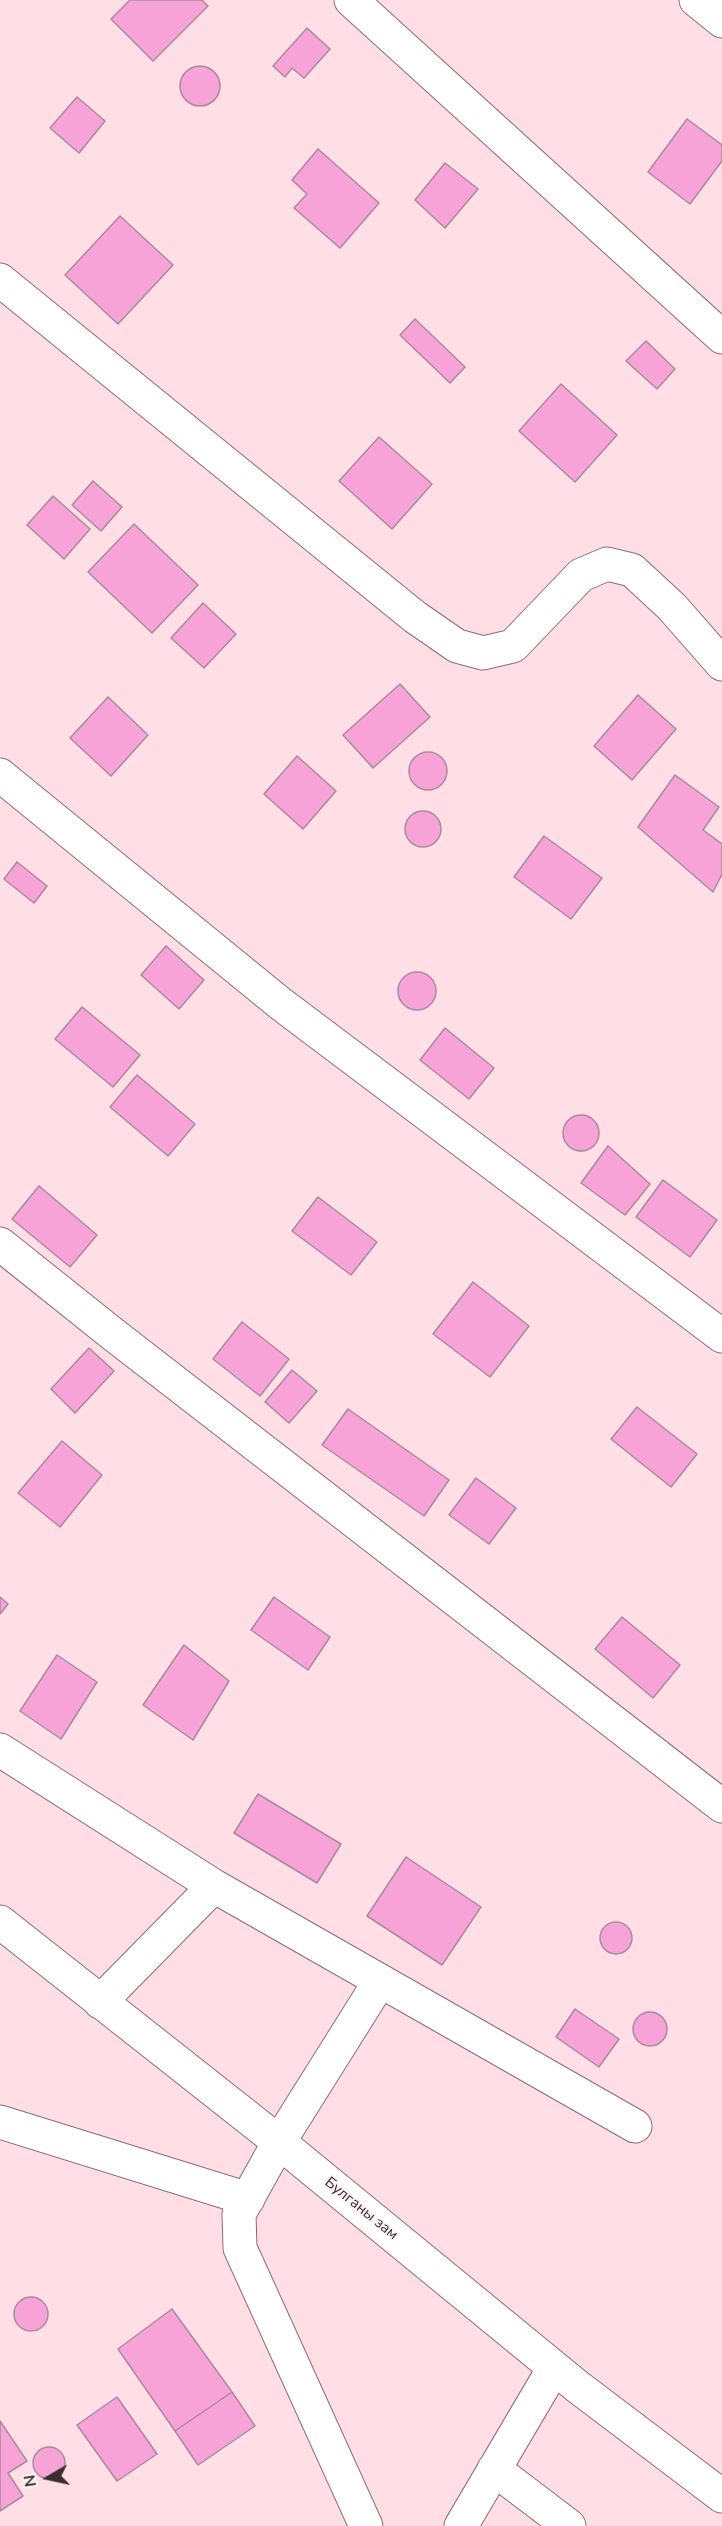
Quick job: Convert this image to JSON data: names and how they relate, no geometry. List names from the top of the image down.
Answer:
{
  "streets": {
    "main road": ["Булганы зам"]
  },
  "north": "left"
}
